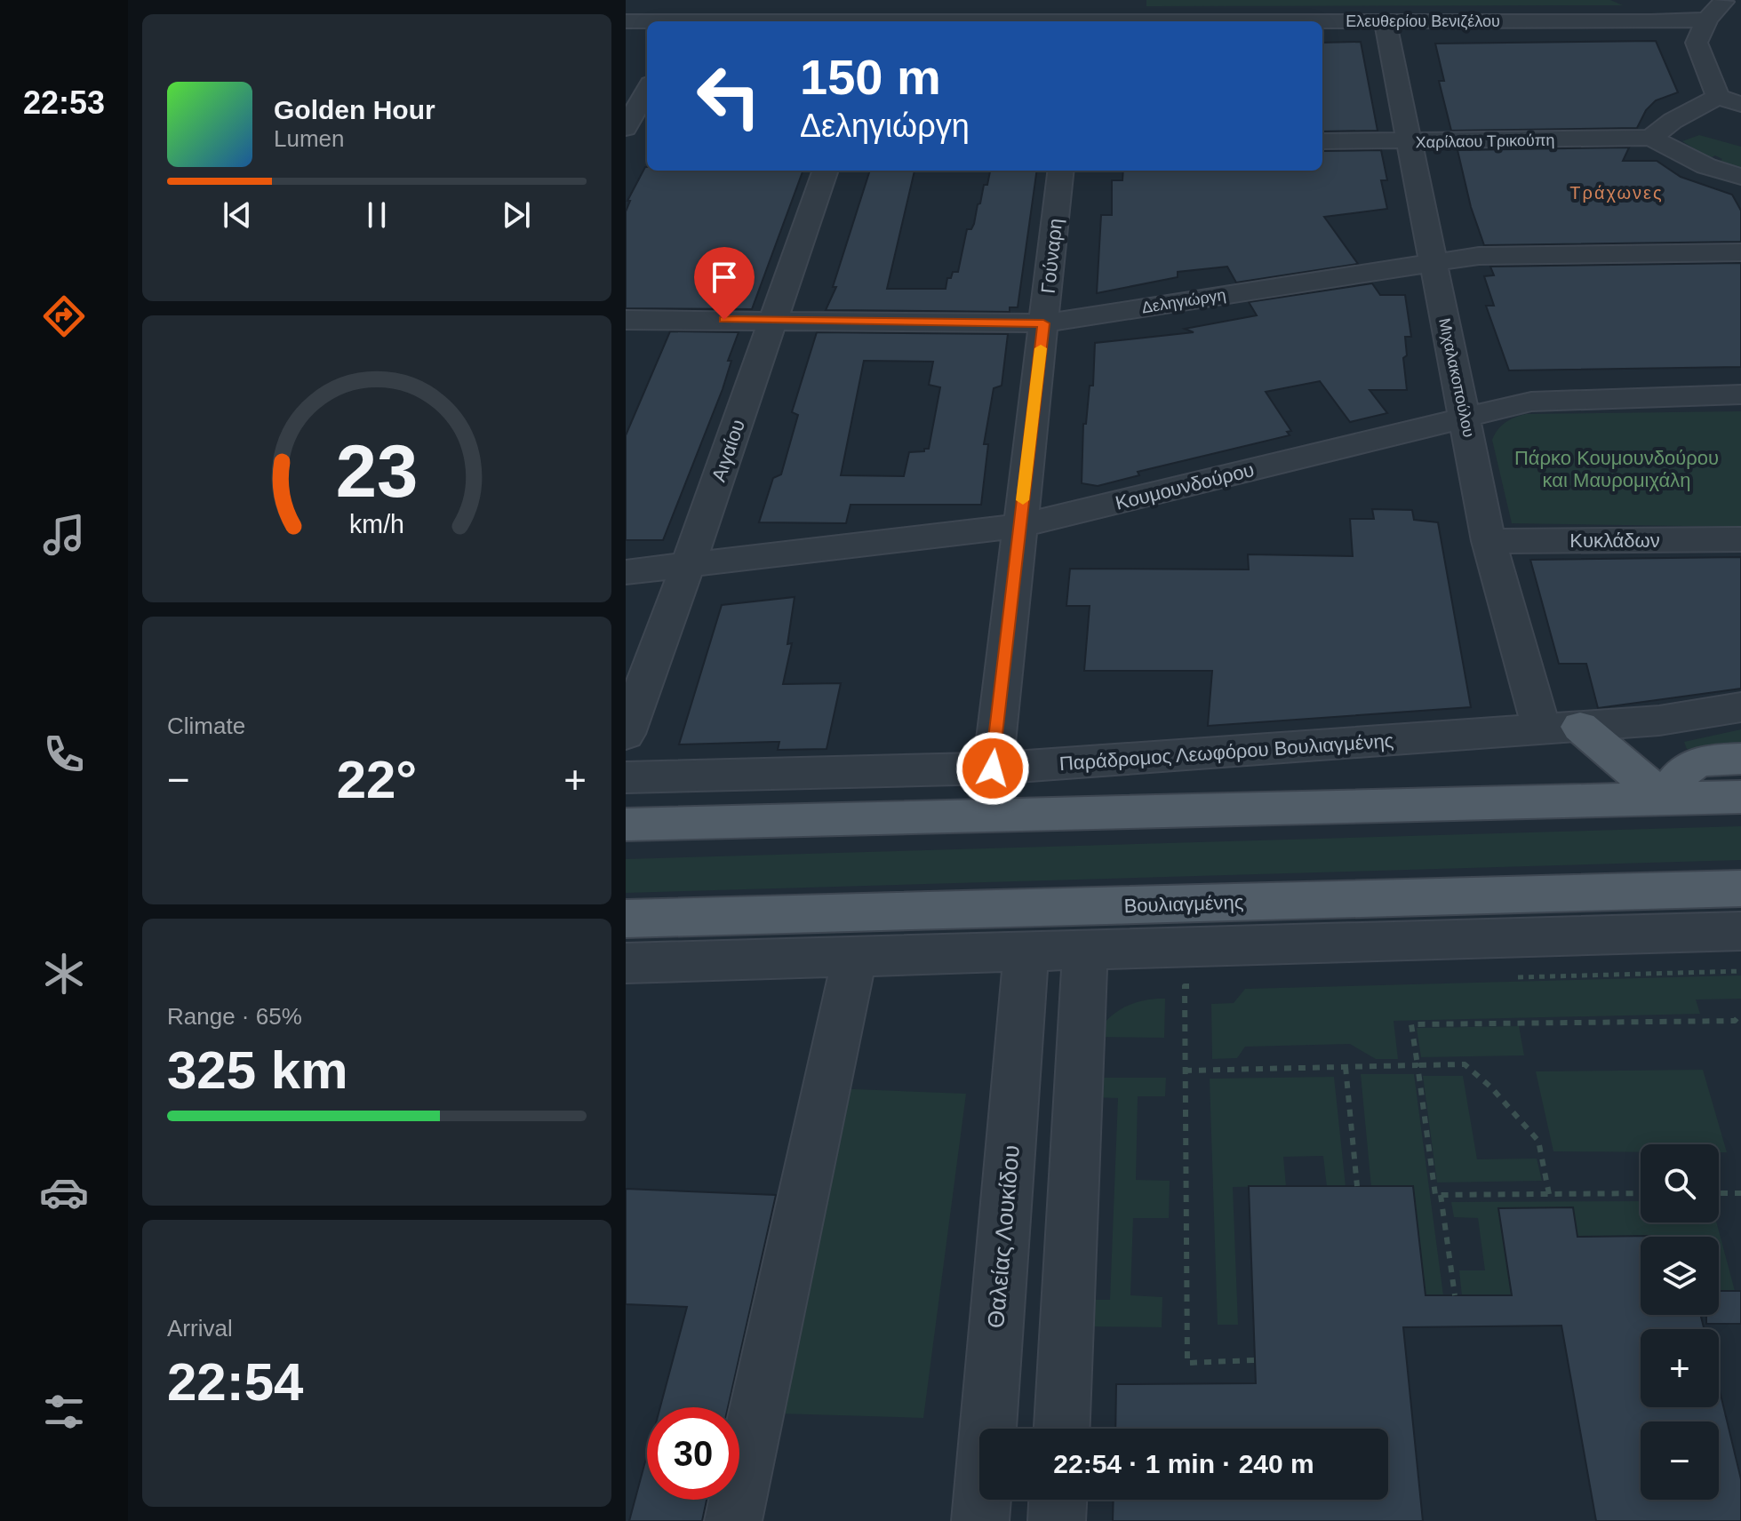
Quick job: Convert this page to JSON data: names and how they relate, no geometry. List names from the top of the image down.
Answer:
{
  "streets": {
    "main road": ["Βουλιαγμένης"],
    "street": [
      "Ελευθερίου Βενιζέλου",
      "Χαρίλαου Τρικούπη",
      "Γούναρη",
      "Δεληγιώργη",
      "Μιχαλακοπούλου",
      "Αιγαίου",
      "Κουμουνδούρου",
      "Κυκλάδων",
      "Παράδρομος Λεωφόρου Βουλιαγμένης",
      "Θαλείας Λουκίδου"
    ]
  },
  "crossings": [
    ["Ελευθερίου Βενιζέλου", "Μιχαλακοπούλου"],
    ["Χαρίλαου Τρικούπη", "Μιχαλακοπούλου"],
    ["Γούναρη", "Δεληγιώργη"],
    ["Γούναρη", "Κουμουνδούρου"],
    ["Γούναρη", "Παράδρομος Λεωφόρου Βουλιαγμένης"],
    ["Δεληγιώργη", "Μιχαλακοπούλου"],
    ["Δεληγιώργη", "Αιγαίου"],
    ["Μιχαλακοπούλου", "Κουμουνδούρου"],
    ["Μιχαλακοπούλου", "Κυκλάδων"],
    ["Μιχαλακοπούλου", "Παράδρομος Λεωφόρου Βουλιαγμένης"],
    ["Αιγαίου", "Κουμουνδούρου"]
  ],
  "districts": ["Τράχωνες"],
  "parks": ["Πάρκο Κουμουνδούρου και Μαυρομιχάλη"],
  "page": {
    "tabs": "22:53",
    "turn": ["150 m", "Δεληγιώργη"],
    "song": ["Golden Hour", "Lumen"],
    "tile": [
      "Climate",
      ["Range · 65%", "325 km"],
      ["Arrival", "22:54"]
    ],
    "heat": ["−", "22°", "+"],
    "map_buttons": ["+", "−"],
    "limit": "30",
    "trip": "22:54 · 1 min · 240 m",
    "gauge": ["23", "km/h"]
  }
}
